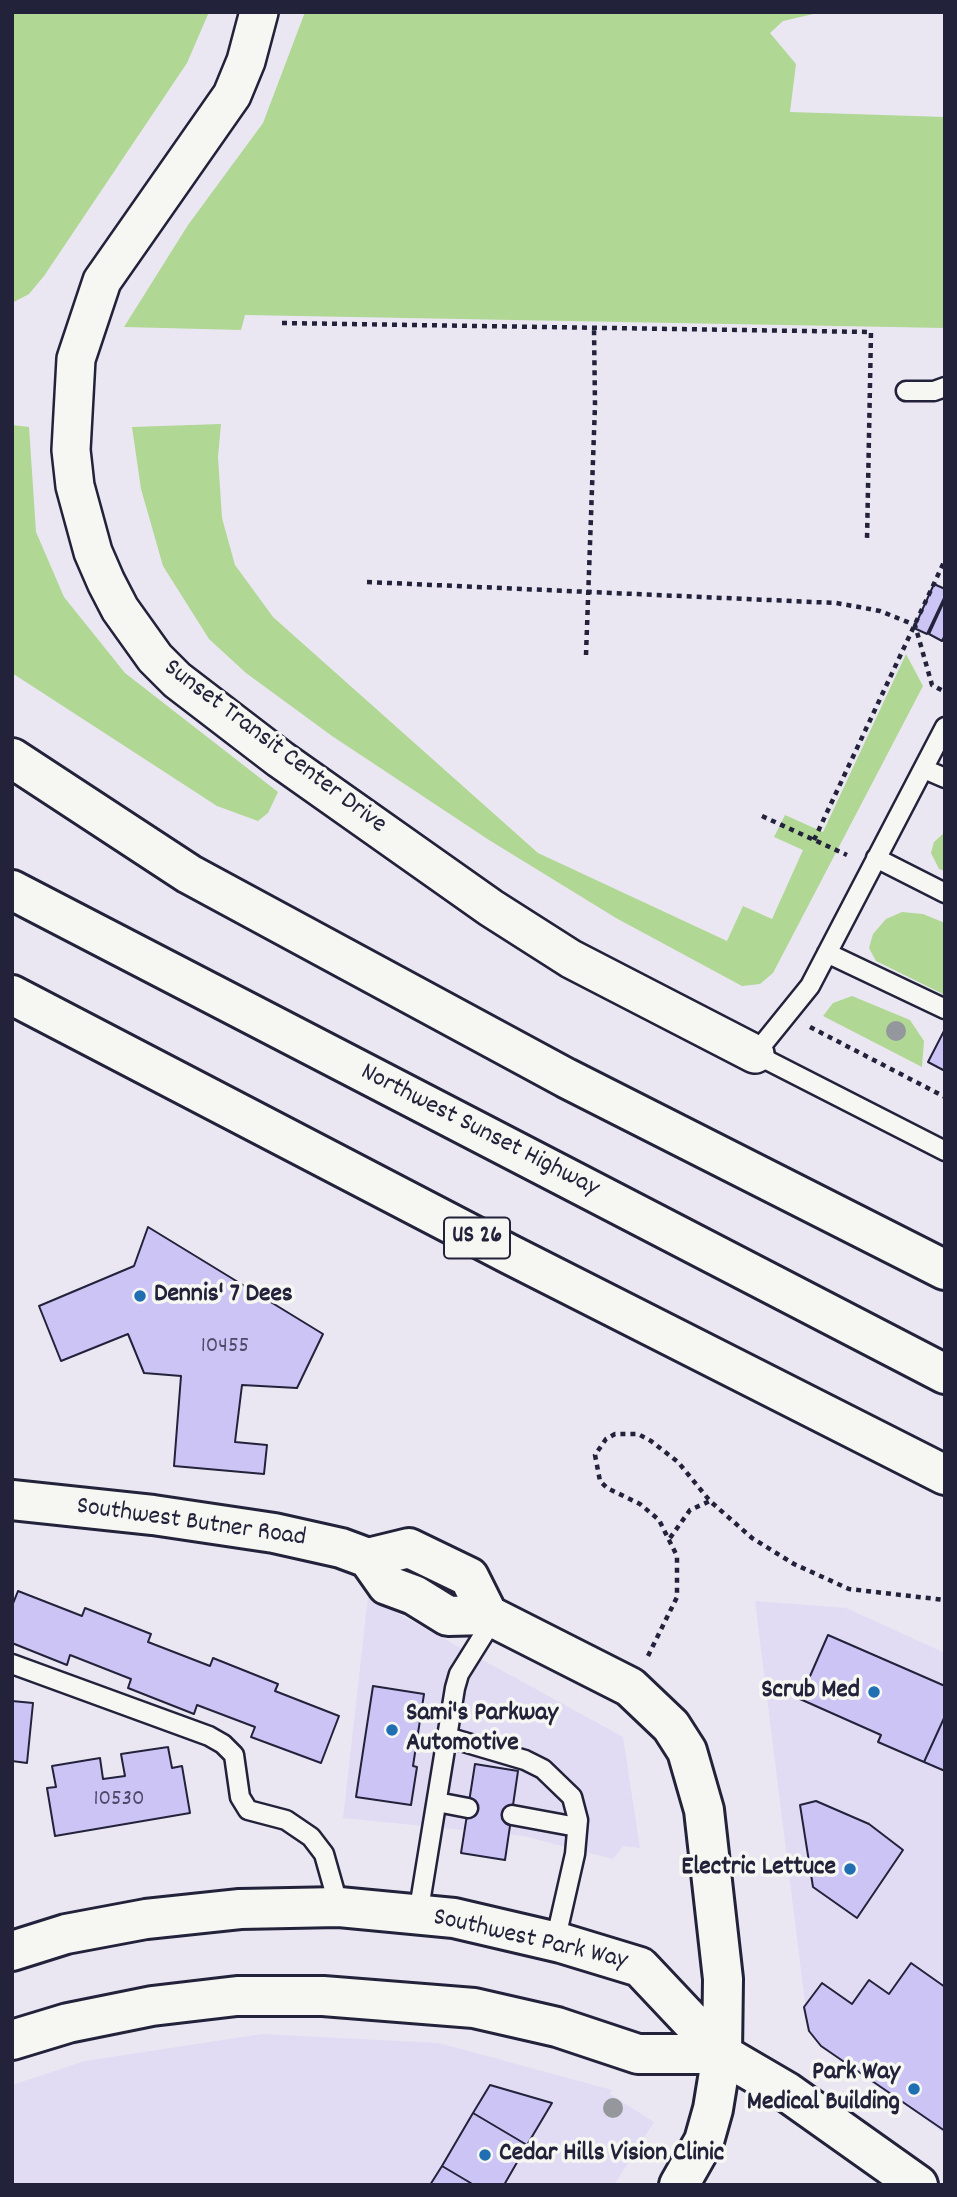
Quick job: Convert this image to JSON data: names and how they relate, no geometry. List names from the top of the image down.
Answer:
{
  "streets": {
    "main road": [
      "Northwest Sunset Highway",
      "US 26",
      "Southwest Butner Road",
      "Southwest Park Way"
    ],
    "street": ["Sunset Transit Center Drive"]
  },
  "places": [
    "Dennis' 7 Dees",
    "Scrub Med",
    "Sami's Parkway Automotive",
    "Electric Lettuce",
    "Park Way Medical Building",
    "Cedar Hills Vision Clinic"
  ],
  "house_numbers": ["10455", "10530"]
}
